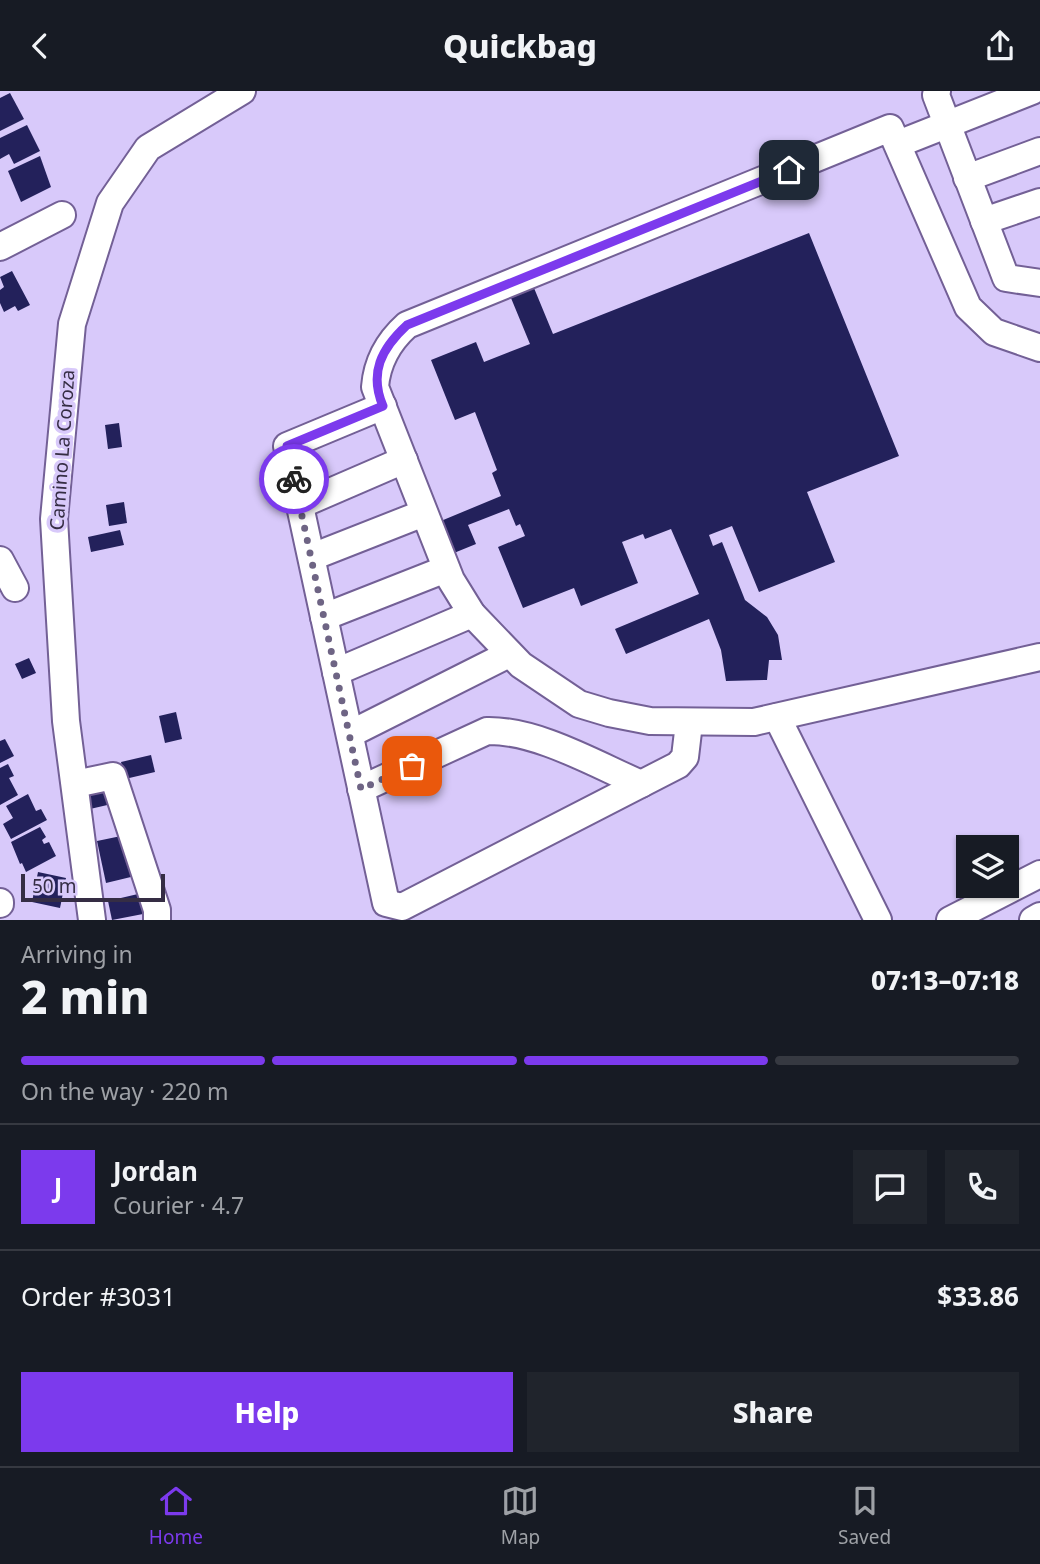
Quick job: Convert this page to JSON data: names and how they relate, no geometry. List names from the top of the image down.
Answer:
{
  "streets": {
    "street": ["Camino La Coroza"]
  },
  "scale_bar": "50 m",
  "page": {
    "header": "Quickbag",
    "scale": "50 m",
    "heading": ["2 min", "Arriving in", "07:13–07:18"],
    "panel": [
      "Jordan",
      "Courier · 4.7",
      "Order #3031",
      "$33.86"
    ],
    "bar": "On the way · 220 m",
    "round": "J",
    "buttons": ["Help", "Share"],
    "tabs": ["Home", "Map", "Saved"]
  }
}
